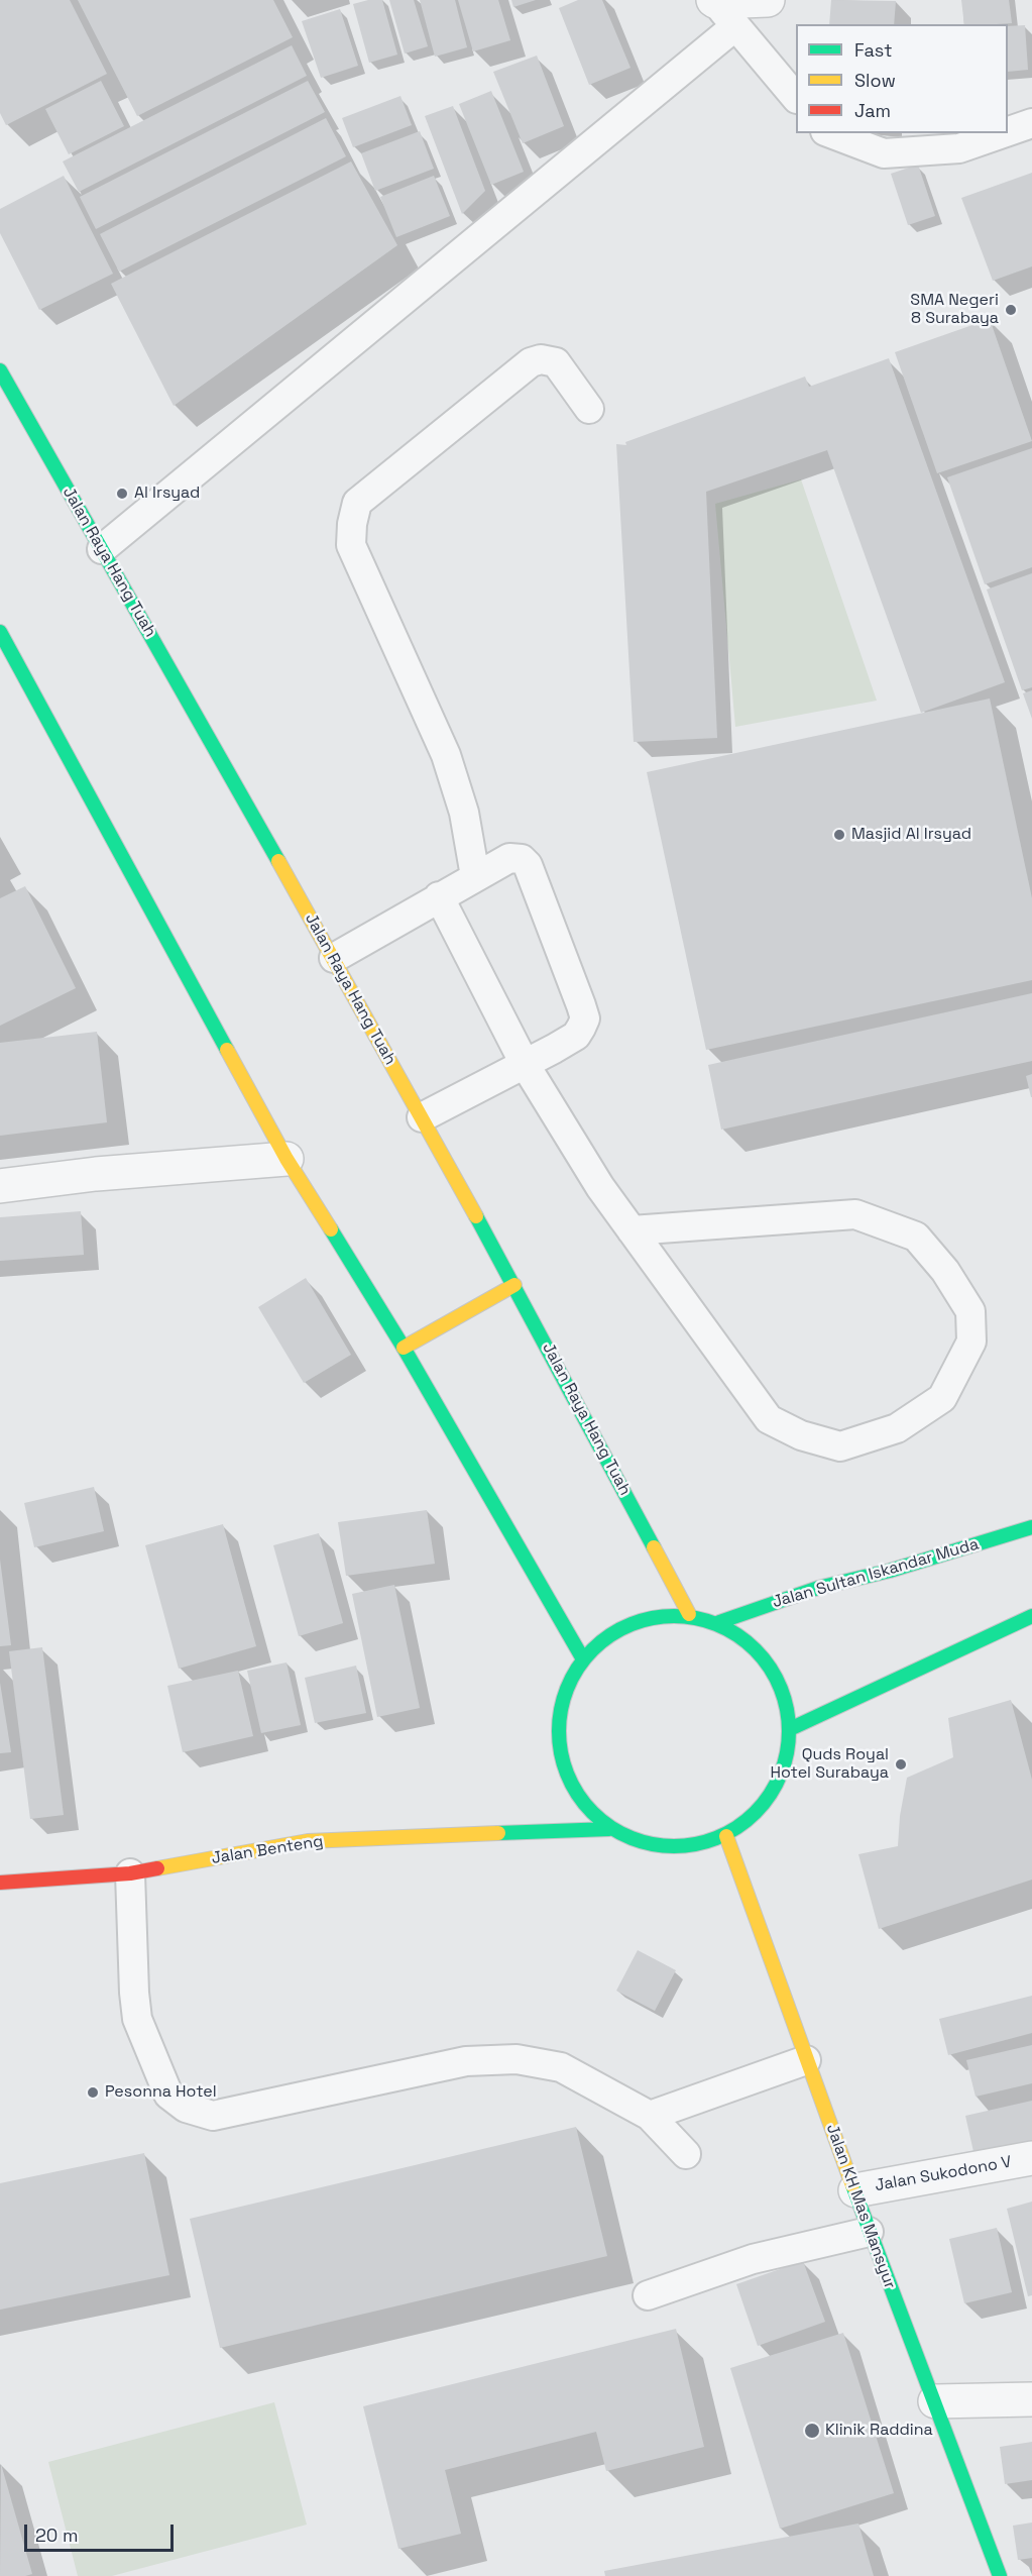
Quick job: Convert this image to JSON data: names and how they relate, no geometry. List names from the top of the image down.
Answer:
{
  "streets": {
    "main road": [
      "Jalan Raya Hang Tuah",
      "Jalan Sultan Iskandar Muda",
      "Jalan Benteng",
      "Jalan KH Mas Mansyur"
    ],
    "street": ["Jalan Sukodono V"]
  },
  "crossings": [
    ["Jalan Sukodono V", "Jalan KH Mas Mansyur"]
  ],
  "places": [
    "SMA Negeri 8 Surabaya",
    "Al Irsyad",
    "Masjid Al Irsyad",
    "Quds Royal Hotel Surabaya",
    "Pesonna Hotel",
    "Klinik Raddina"
  ],
  "legend": ["Fast", "Slow", "Jam"],
  "scale_bar": "20 m"
}
